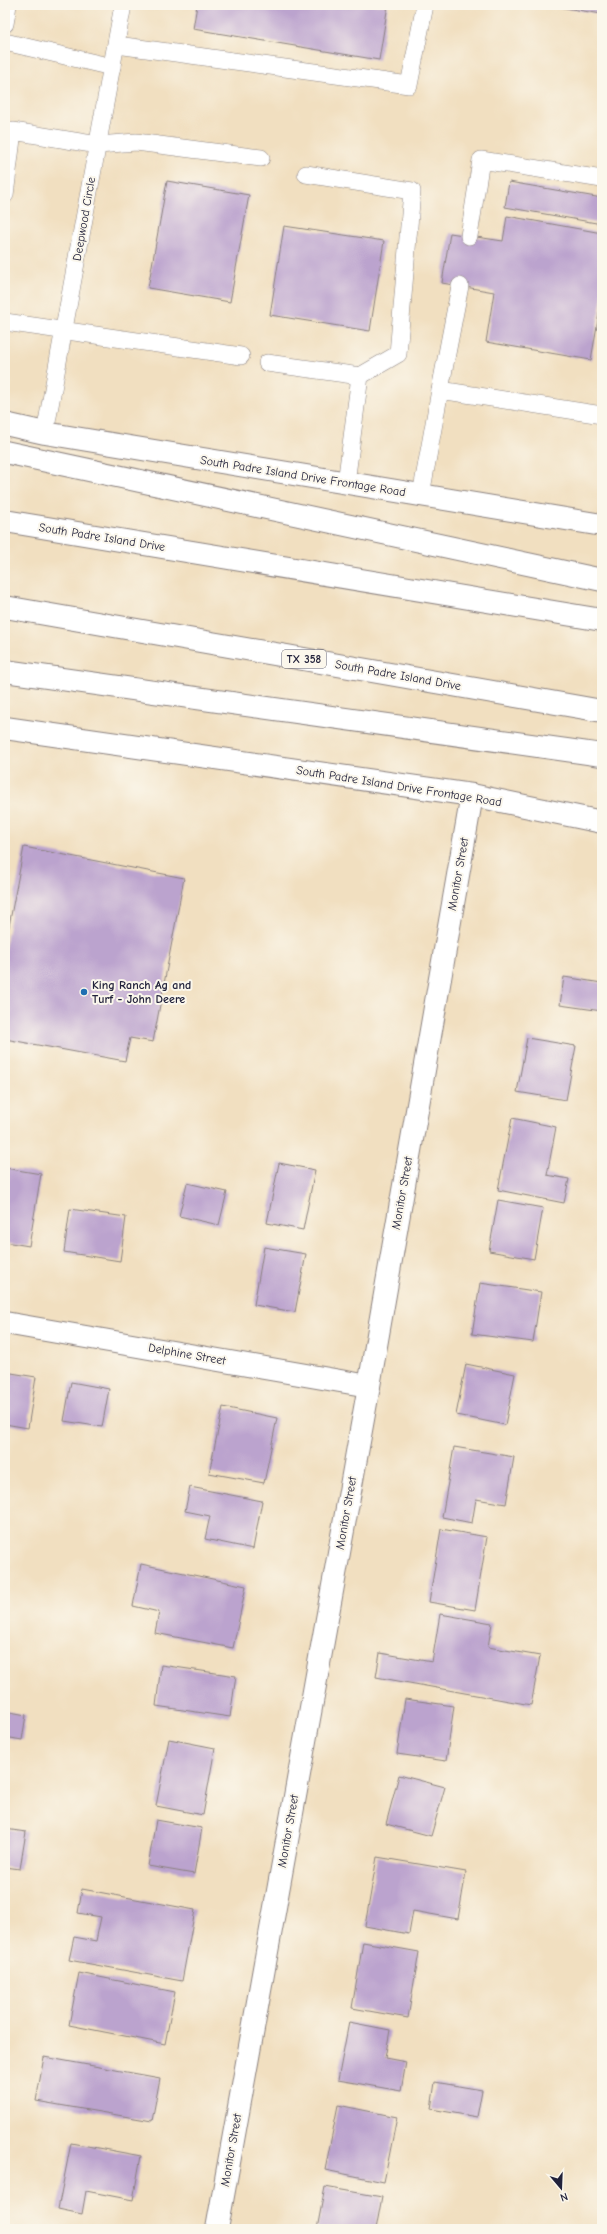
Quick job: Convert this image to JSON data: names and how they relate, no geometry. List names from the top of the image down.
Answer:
{
  "streets": {
    "main road": [
      "South Padre Island Drive Frontage Road",
      "South Padre Island Drive",
      "TX 358",
      "Monitor Street",
      "Delphine Street"
    ],
    "lane": ["Deepwood Circle"]
  },
  "crossings": [
    ["Deepwood Circle", "South Padre Island Drive Frontage Road"],
    ["South Padre Island Drive Frontage Road", "Monitor Street"],
    ["Monitor Street", "Delphine Street"]
  ],
  "places": ["King Ranch Ag and Turf - John Deere"],
  "north": "bottom"
}
